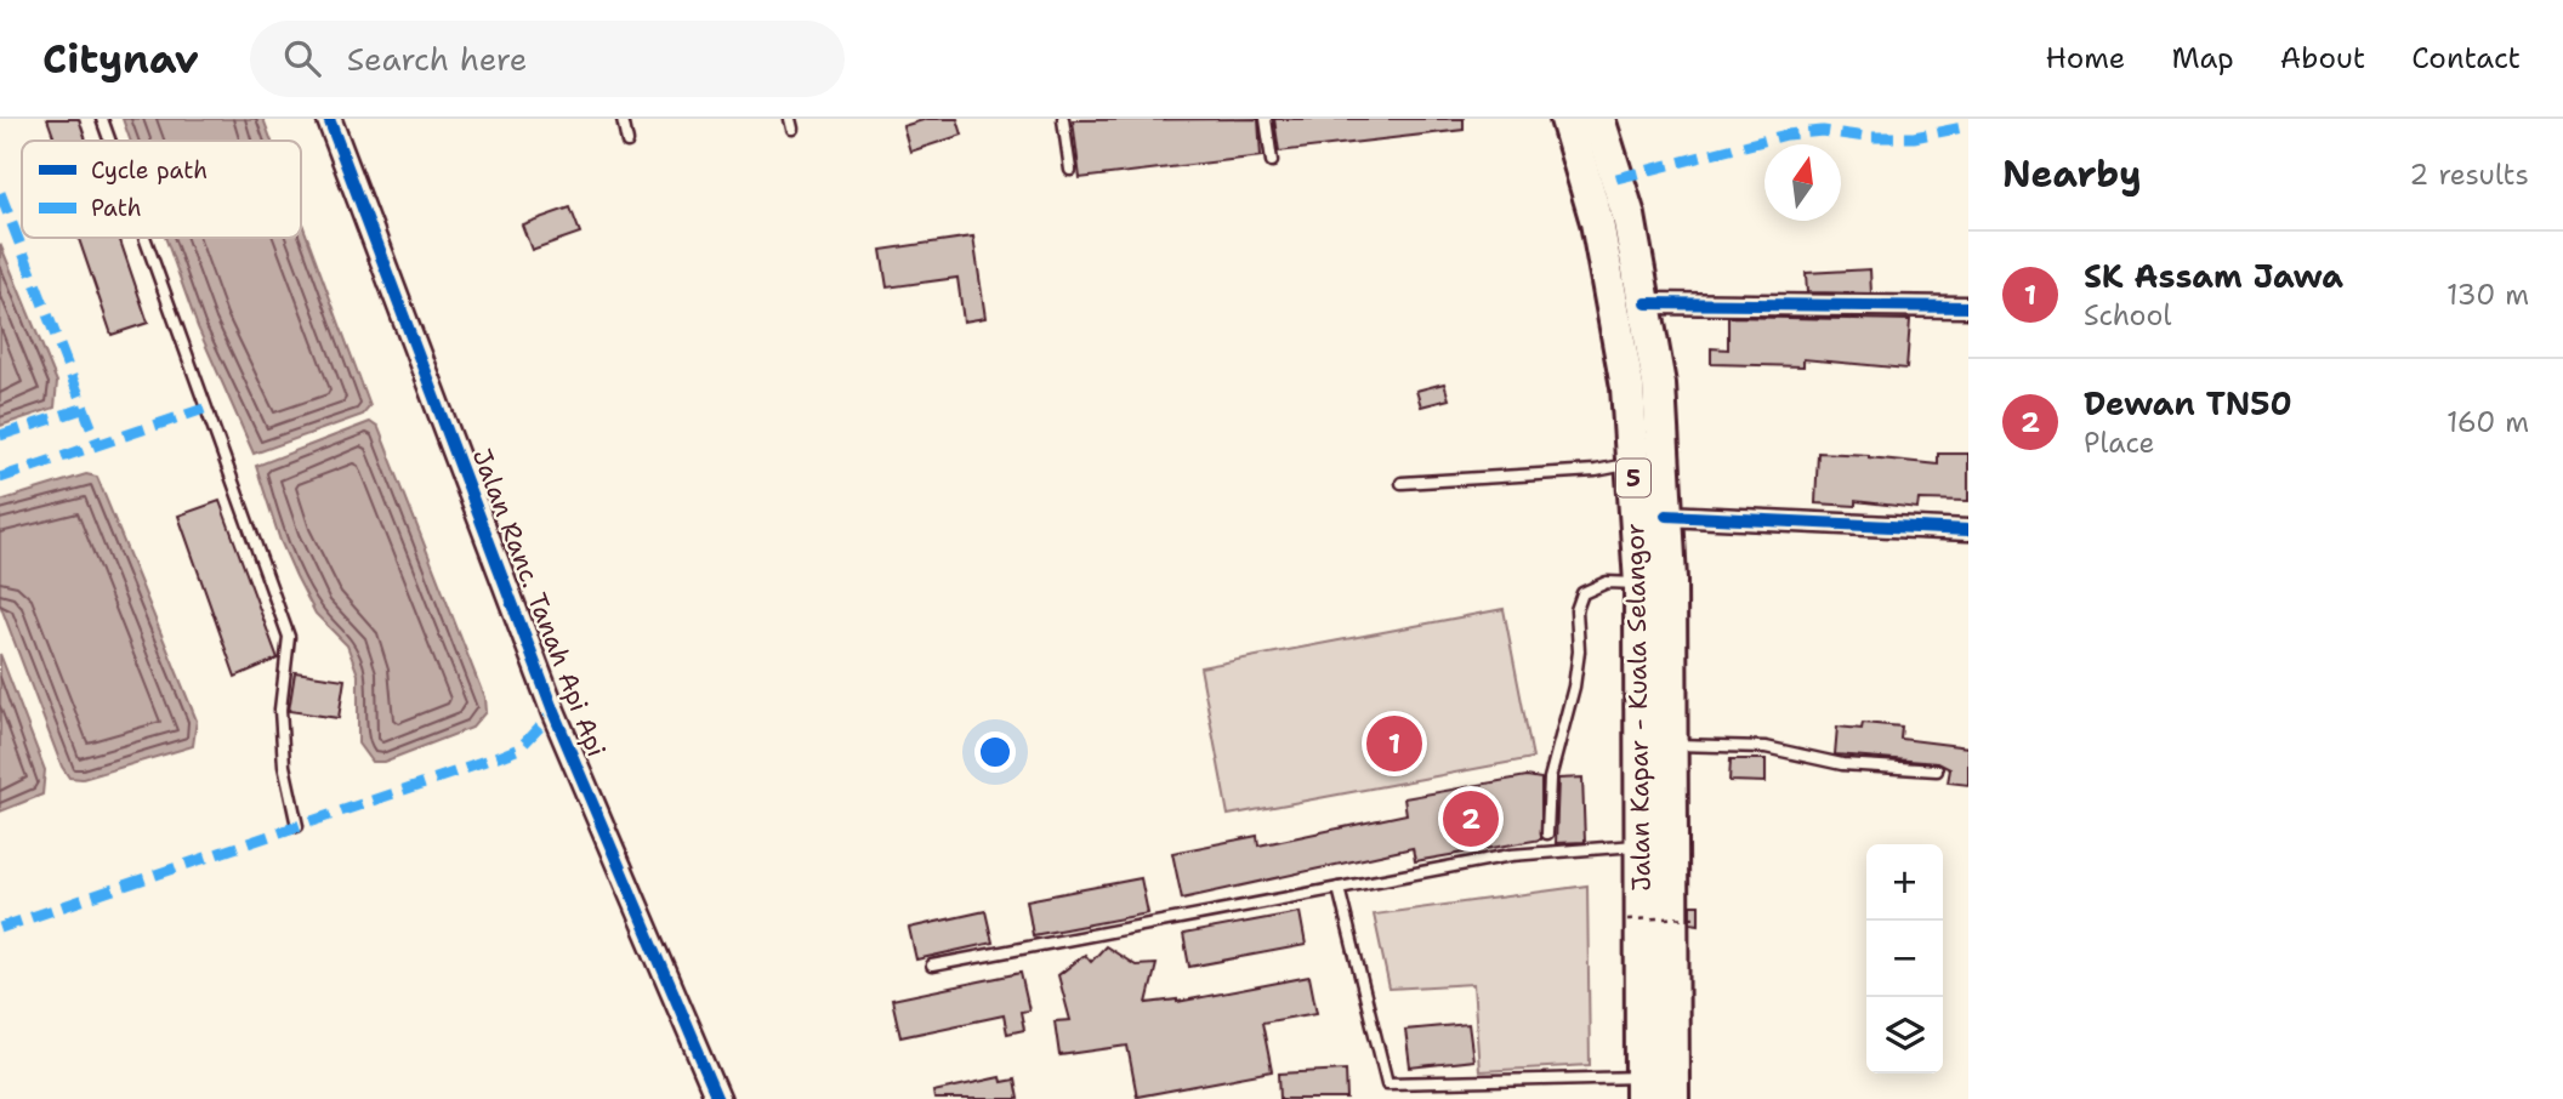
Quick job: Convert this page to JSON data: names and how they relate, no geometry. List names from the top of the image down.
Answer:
{
  "streets": {
    "highway": ["5", "Jalan Kapar - Kuala Selangor"],
    "street": ["Jalan Ranc. Tanah Api Api"]
  },
  "legend": ["Cycle path", "Path"],
  "north": "top",
  "page": {
    "header": "Citynav",
    "search": "Search here",
    "nav": [
      "Home",
      "Map",
      "About",
      "Contact"
    ],
    "heading": ["Nearby", "2 results"],
    "list": [
      {
        "mark": "1",
        "name": "SK Assam Jawa",
        "note": "School",
        "value": "130 m"
      },
      {
        "mark": "2",
        "name": "Dewan TN50",
        "note": "Place",
        "value": "160 m"
      }
    ],
    "pins": ["1", "2"],
    "map_buttons": ["+", "−"]
  }
}
